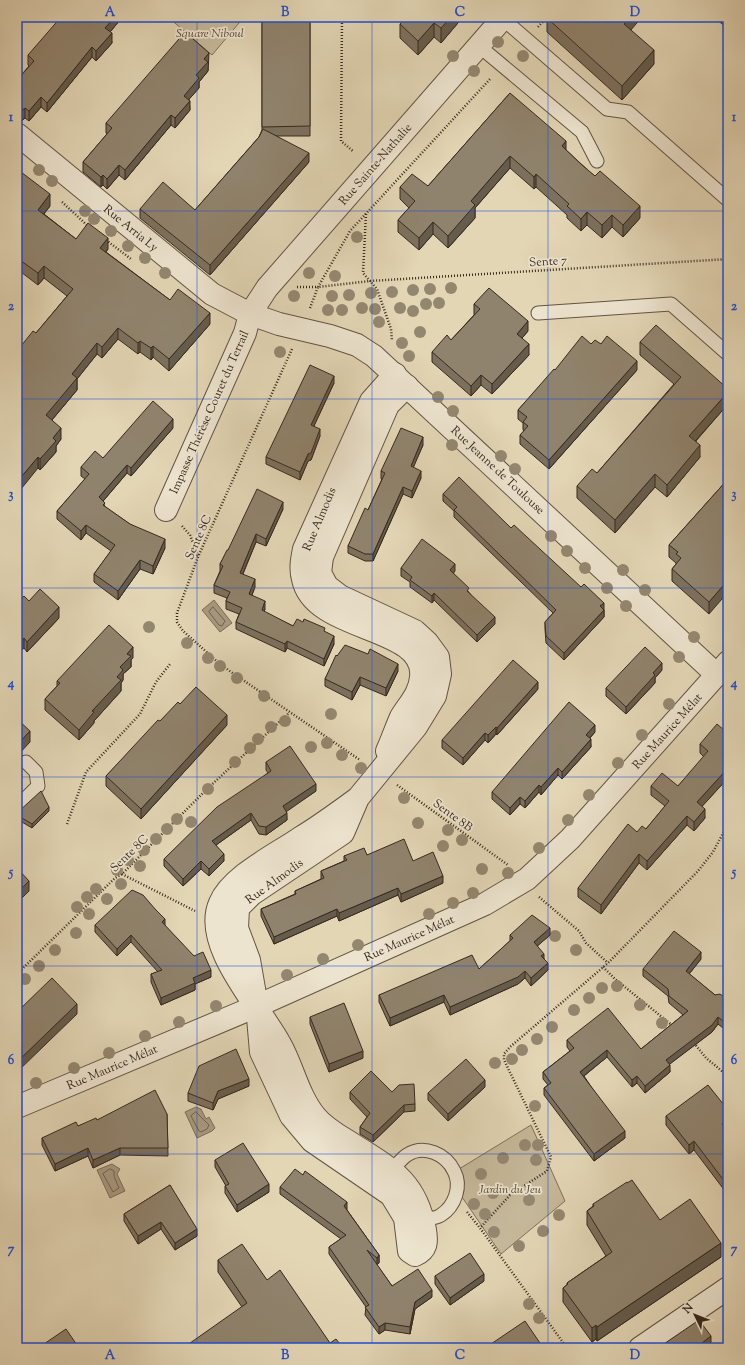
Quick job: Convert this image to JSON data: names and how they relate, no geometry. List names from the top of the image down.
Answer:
{
  "streets": {
    "street": [
      "Rue Sainte-Nathalie",
      "Rue Arria Ly",
      "Impasse Thérèse Couret du Terrail",
      "Rue Jeanne de Toulouse",
      "Rue Almodis",
      "Rue Maurice Mélat"
    ],
    "path": ["Sente 7", "Sente 8C", "Sente 8B"]
  },
  "crossings": [
    ["Rue Sainte-Nathalie", "Rue Arria Ly"],
    ["Rue Sainte-Nathalie", "Impasse Thérèse Couret du Terrail"],
    ["Rue Sainte-Nathalie", "Rue Jeanne de Toulouse"],
    ["Rue Arria Ly", "Impasse Thérèse Couret du Terrail"],
    ["Rue Arria Ly", "Rue Jeanne de Toulouse"],
    ["Sente 7", "Sente 8C"],
    ["Impasse Thérèse Couret du Terrail", "Rue Jeanne de Toulouse"],
    ["Rue Jeanne de Toulouse", "Rue Almodis"],
    ["Rue Jeanne de Toulouse", "Sente 8C"],
    ["Rue Jeanne de Toulouse", "Rue Maurice Mélat"],
    ["Rue Almodis", "Sente 8C"],
    ["Rue Almodis", "Rue Maurice Mélat"],
    ["Rue Almodis", "Sente 8B"],
    ["Sente 8C", "Sente 8B"]
  ],
  "parks": ["Square Niboul", "Jardin du Jeu"],
  "north": "top left",
  "grid": {
    "columns": [
      "A",
      "B",
      "C",
      "D"
    ],
    "rows": [
      "1",
      "2",
      "3",
      "4",
      "5",
      "6",
      "7"
    ]
  }
}
